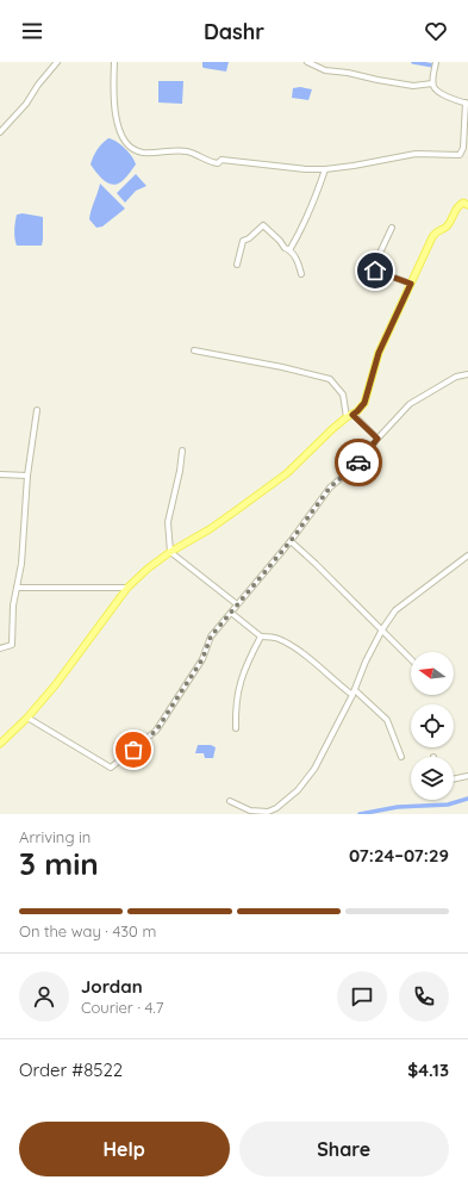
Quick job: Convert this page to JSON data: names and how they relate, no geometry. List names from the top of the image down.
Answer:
{
  "north": "left",
  "page": {
    "header": "Dashr",
    "heading": ["3 min", "Arriving in", "07:24–07:29"],
    "panel": [
      "Jordan",
      "Courier · 4.7",
      "Order #8522",
      "$4.13"
    ],
    "bar": "On the way · 430 m",
    "buttons": ["Help", "Share"]
  }
}
